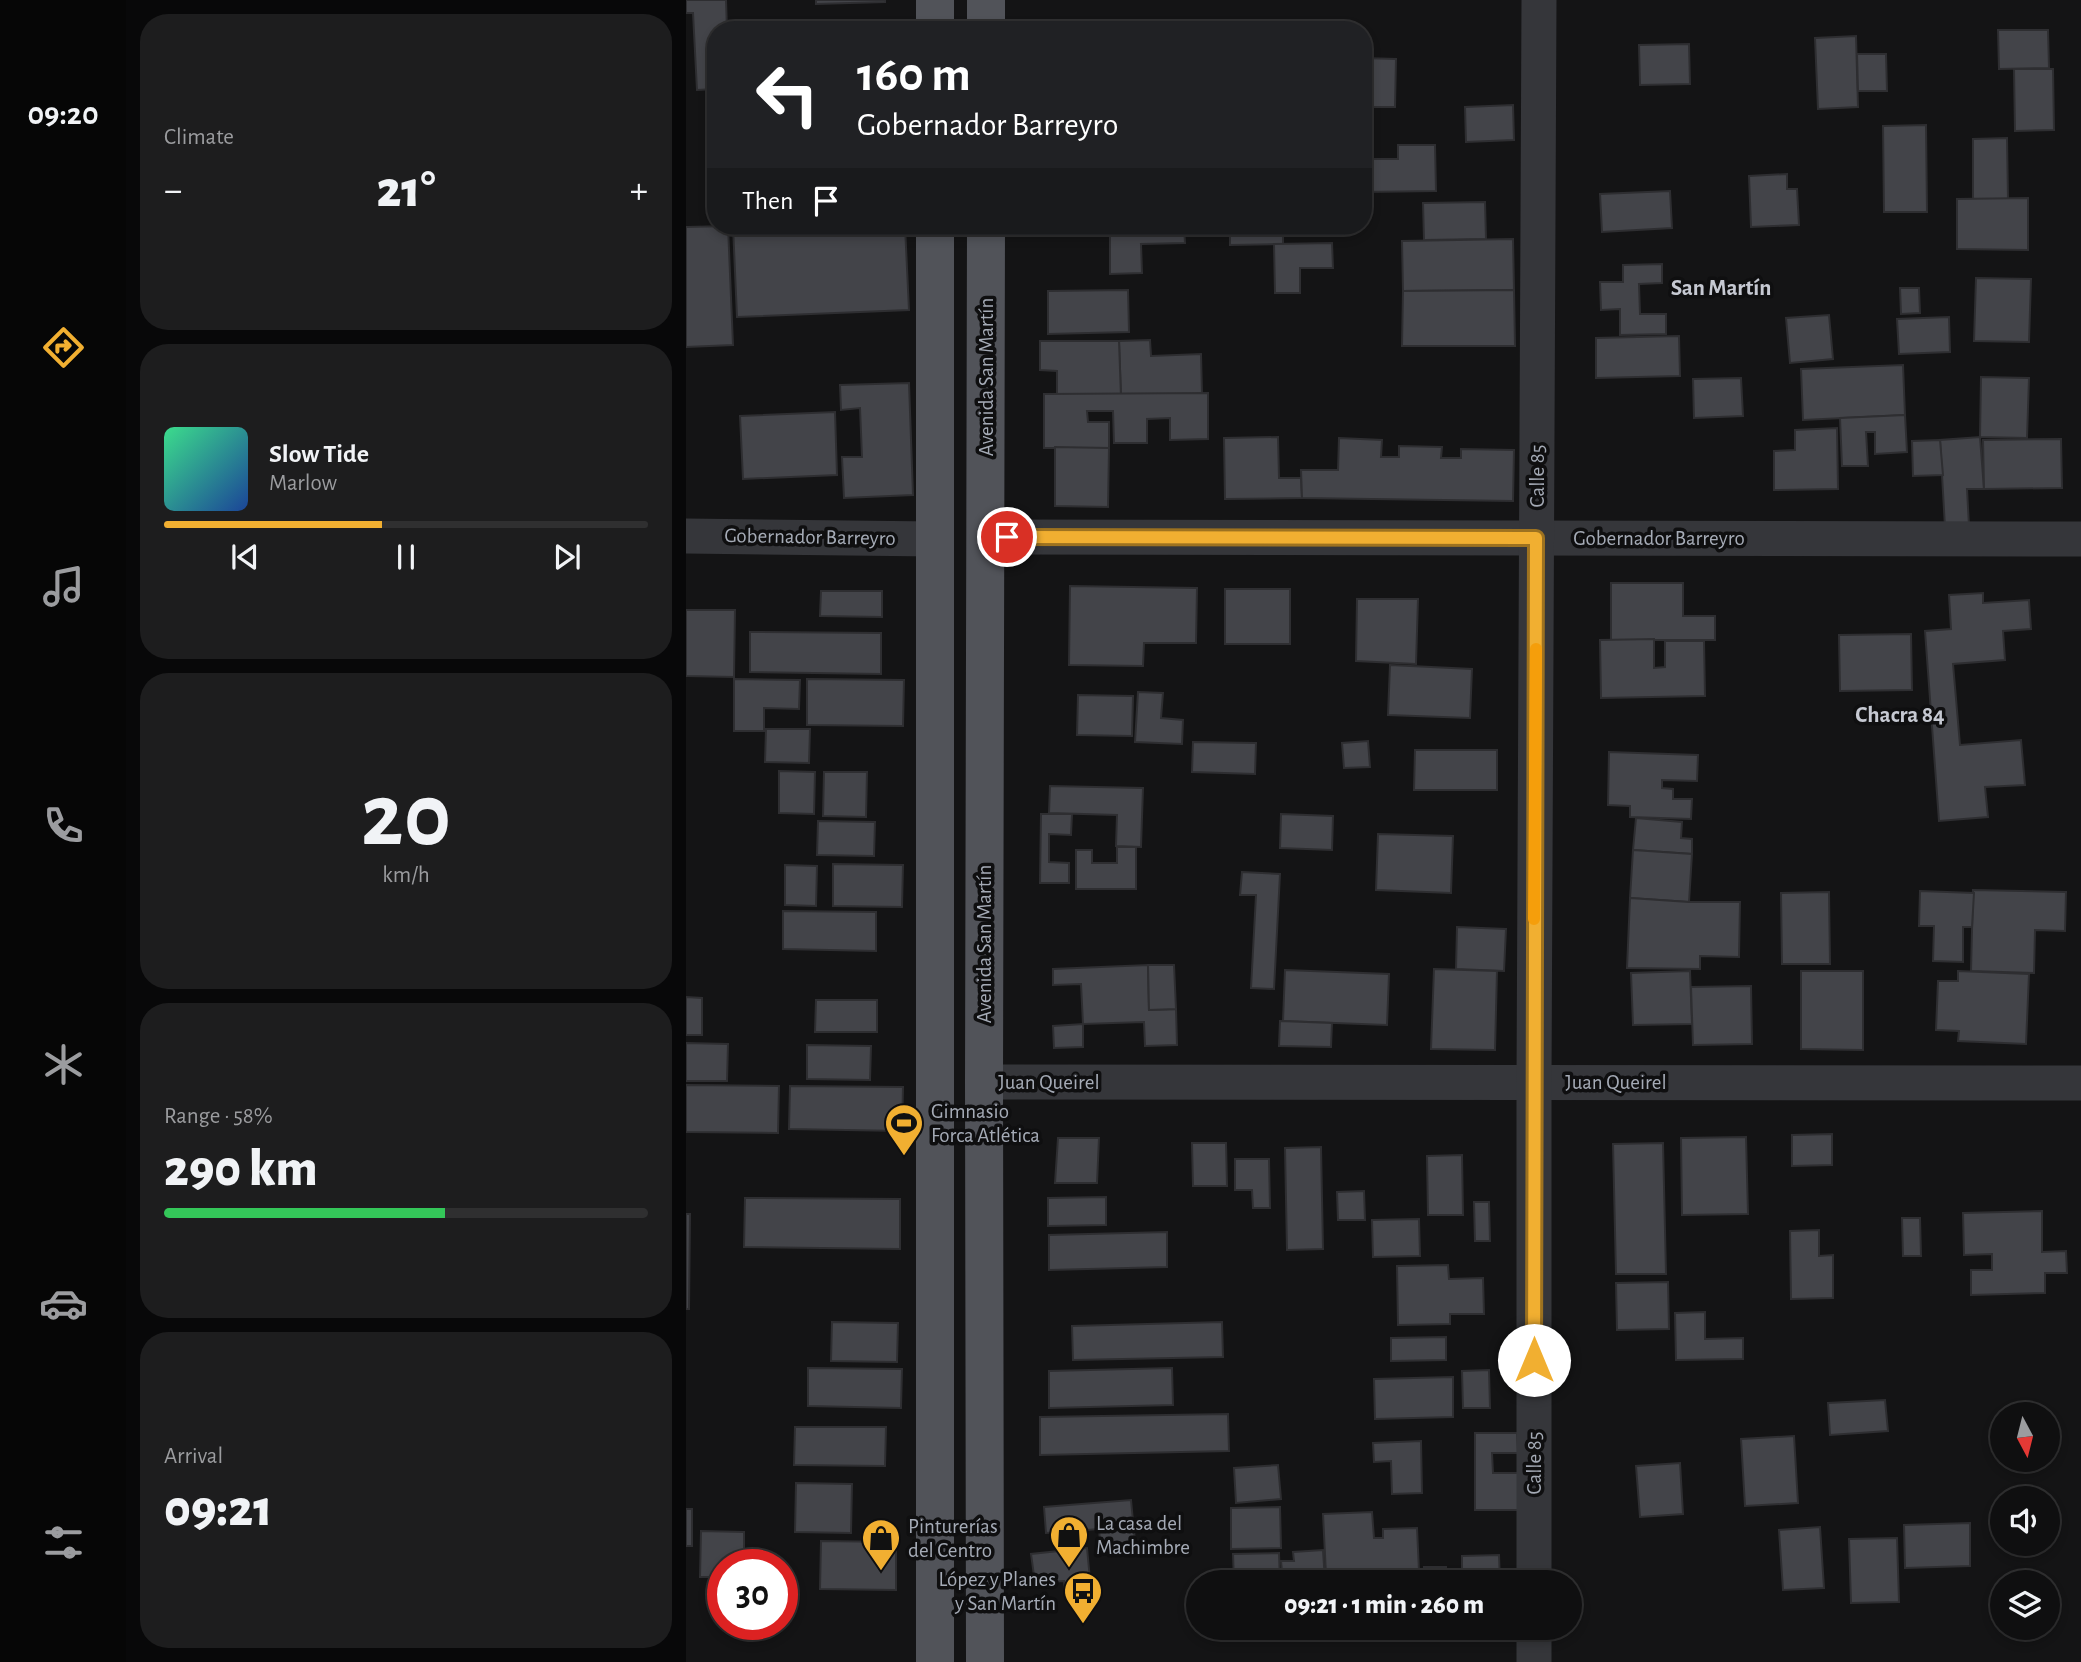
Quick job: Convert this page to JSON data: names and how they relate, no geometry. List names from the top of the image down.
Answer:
{
  "streets": {
    "main road": ["Avenida San Martín"],
    "street": ["Calle 85", "Gobernador Barreyro", "Juan Queirel"]
  },
  "crossings": [
    ["Avenida San Martín", "Gobernador Barreyro"],
    ["Avenida San Martín", "Juan Queirel"],
    ["Calle 85", "Gobernador Barreyro"],
    ["Calle 85", "Juan Queirel"]
  ],
  "districts": ["San Martín", "Chacra 84"],
  "places": {
    "sports": ["Gimnasio Forca Atlética"],
    "shop": ["La casa del Machimbre", "Pinturerías del Centro"],
    "bus stop": ["López y Planes y San Martín"]
  },
  "north": "bottom",
  "page": {
    "tabs": "09:20",
    "tile": [
      "Climate",
      ["20", "km/h"],
      ["Range · 58%", "290 km"],
      ["Arrival", "09:21"]
    ],
    "turn": ["160 m", "Gobernador Barreyro"],
    "heat": ["−", "21°", "+"],
    "then": "Then",
    "song": ["Slow Tide", "Marlow"],
    "limit": "30",
    "trip": "09:21 · 1 min · 260 m"
  }
}
